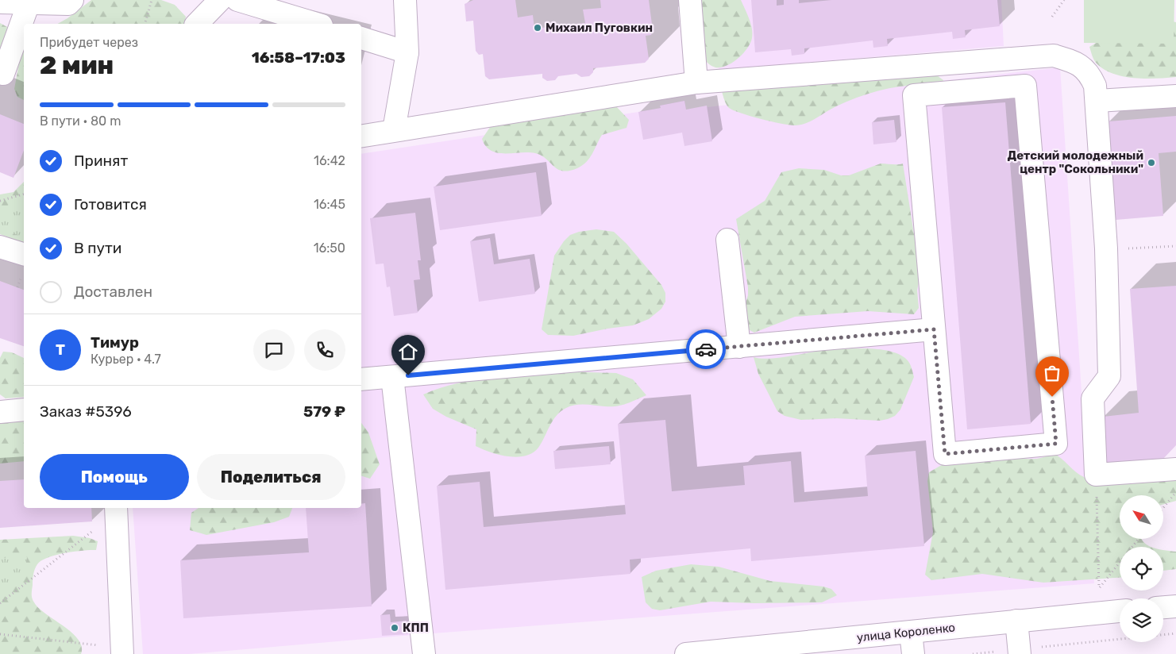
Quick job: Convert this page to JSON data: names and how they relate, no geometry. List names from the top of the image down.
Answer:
{
  "streets": {
    "street": ["улица Короленко"]
  },
  "places": ["Михаил Пуговкин", "Детский молодежный центр \"Сокольники\"", "КПП"],
  "north": "top left",
  "page": {
    "heading": ["2 мин", "Прибудет через", "16:58–17:03"],
    "panel": [
      "Тимур",
      "Курьер · 4.7",
      "Заказ #5396",
      "579 ₽"
    ],
    "bar": "В пути · 80 m",
    "list": [
      ["Принят", "16:42"],
      ["Готовится", "16:45"],
      ["В пути", "16:50"],
      "Доставлен"
    ],
    "round": "Т",
    "buttons": ["Помощь", "Поделиться"]
  }
}
